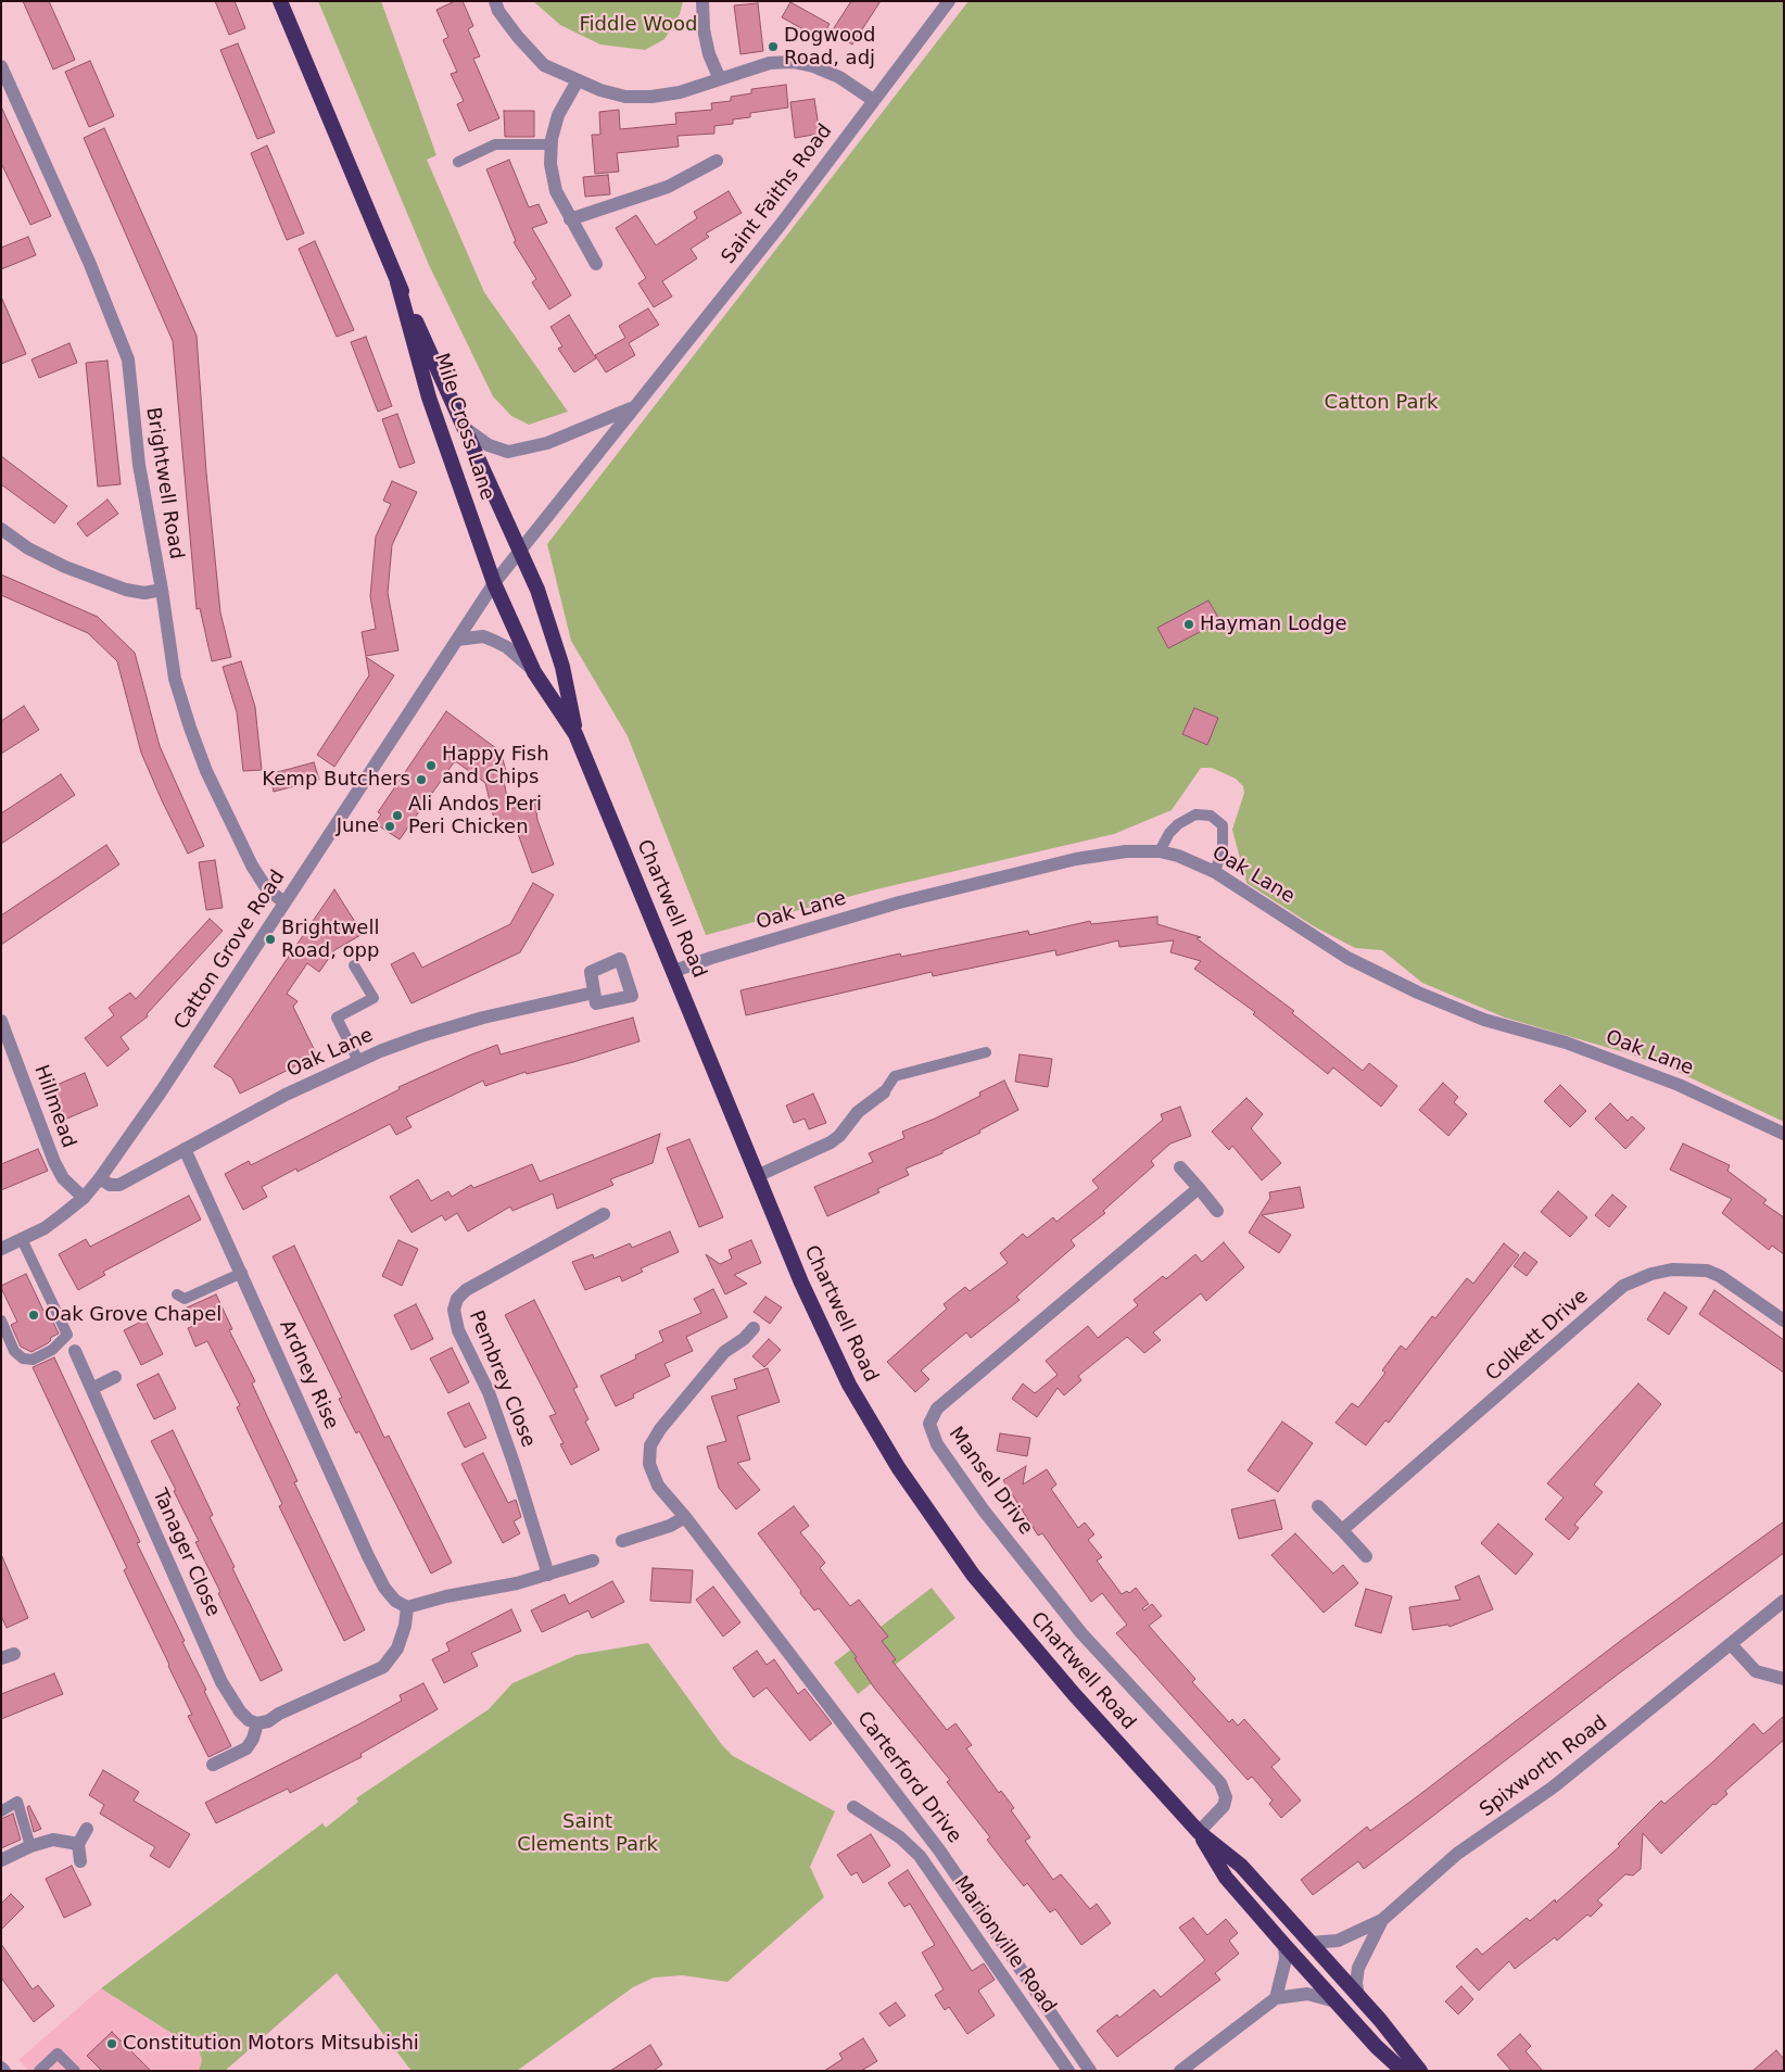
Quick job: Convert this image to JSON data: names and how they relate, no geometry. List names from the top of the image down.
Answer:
{
  "streets": {
    "highway": ["Mile Cross Lane", "Chartwell Road"],
    "street": [
      "Saint Faiths Road",
      "Brightwell Road",
      "Oak Lane",
      "Catton Grove Road",
      "Hillmead",
      "Colkett Drive",
      "Ardney Rise",
      "Pembrey Close",
      "Mansel Drive",
      "Tanager Close",
      "Spixworth Road",
      "Carterford Drive",
      "Marionville Road"
    ]
  },
  "crossings": [
    ["Saint Faiths Road", "Mile Cross Lane"],
    ["Saint Faiths Road", "Chartwell Road"],
    ["Saint Faiths Road", "Catton Grove Road"],
    ["Mile Cross Lane", "Chartwell Road"],
    ["Mile Cross Lane", "Catton Grove Road"],
    ["Brightwell Road", "Catton Grove Road"],
    ["Oak Lane", "Chartwell Road"],
    ["Oak Lane", "Catton Grove Road"],
    ["Oak Lane", "Ardney Rise"],
    ["Chartwell Road", "Catton Grove Road"],
    ["Chartwell Road", "Mansel Drive"],
    ["Chartwell Road", "Spixworth Road"],
    ["Catton Grove Road", "Hillmead"]
  ],
  "parks": ["Fiddle Wood", "Catton Park", "Saint Clements Park"],
  "places": [
    "Dogwood Road, adj",
    "Hayman Lodge",
    "Happy Fish and Chips",
    "Kemp Butchers",
    "Ali Andos Peri Peri Chicken",
    "June",
    "Brightwell Road, opp",
    "Oak Grove Chapel",
    "Constitution Motors Mitsubishi"
  ]
}
